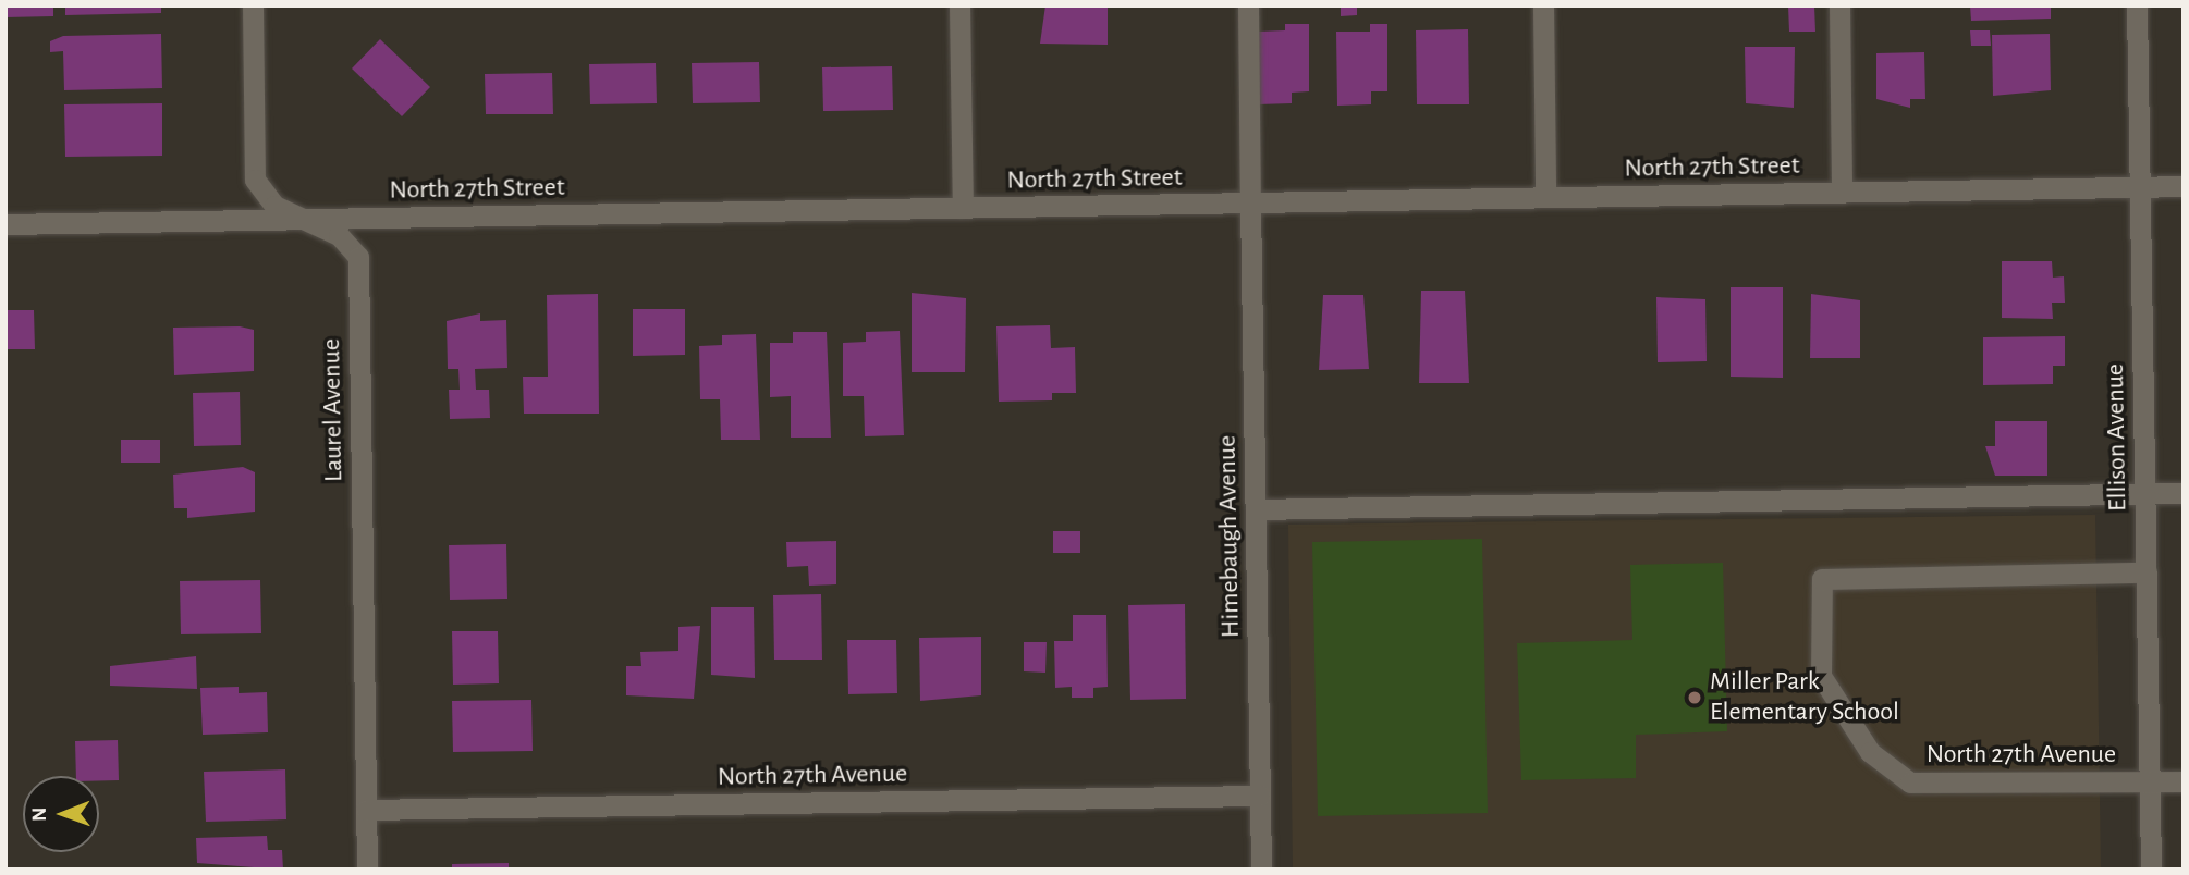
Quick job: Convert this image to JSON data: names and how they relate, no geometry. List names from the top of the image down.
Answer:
{
  "streets": {
    "street": [
      "North 27th Street",
      "Laurel Avenue",
      "Ellison Avenue",
      "Himebaugh Avenue",
      "North 27th Avenue"
    ]
  },
  "crossings": [
    ["North 27th Street", "Laurel Avenue"],
    ["North 27th Street", "Ellison Avenue"],
    ["North 27th Street", "Himebaugh Avenue"],
    ["Laurel Avenue", "North 27th Avenue"],
    ["Ellison Avenue", "North 27th Avenue"],
    ["Himebaugh Avenue", "North 27th Avenue"]
  ],
  "places": ["Miller Park Elementary School"],
  "north": "left"
}
